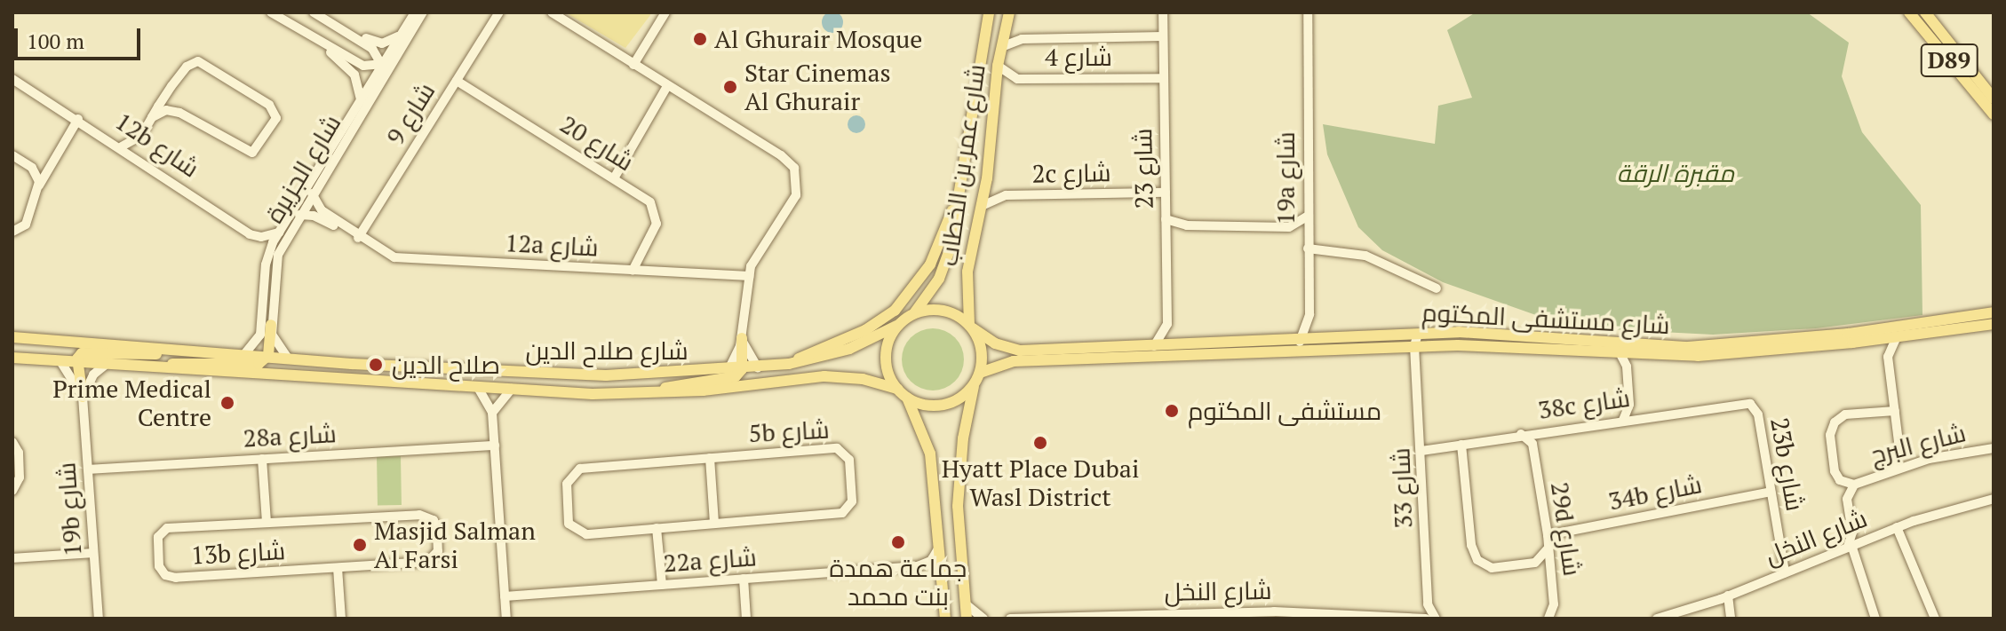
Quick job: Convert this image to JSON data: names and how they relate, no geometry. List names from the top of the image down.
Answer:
{
  "streets": {
    "main road": [
      "D89",
      "شارع عمر بن الخطاب",
      "شارع مستشفى المكتوم",
      "شارع صلاح الدين"
    ],
    "street": [
      "شارع 4",
      "شارع 9",
      "شارع 20",
      "12b شارع",
      "شارع الجزيرة",
      "شارع 23",
      "2c شارع",
      "19a شارع",
      "12a شارع",
      "38c شارع",
      "5b شارع",
      "28a شارع",
      "شارع البرج",
      "23b شارع",
      "شارع 33",
      "34b شارع",
      "19b شارع",
      "29d شارع",
      "شارع النخل",
      "13b شارع",
      "22a شارع"
    ]
  },
  "crossings": [
    ["شارع 4", "شارع عمر بن الخطاب"],
    ["شارع 4", "شارع 23"],
    ["شارع 9", "شارع 20"],
    ["شارع 9", "12a شارع"],
    ["شارع 20", "12a شارع"],
    ["12b شارع", "شارع الجزيرة"],
    ["شارع عمر بن الخطاب", "2c شارع"],
    ["شارع عمر بن الخطاب", "شارع مستشفى المكتوم"],
    ["شارع عمر بن الخطاب", "شارع صلاح الدين"],
    ["شارع الجزيرة", "12a شارع"],
    ["شارع الجزيرة", "شارع صلاح الدين"],
    ["شارع 23", "2c شارع"],
    ["19a شارع", "شارع مستشفى المكتوم"],
    ["شارع مستشفى المكتوم", "شارع صلاح الدين"],
    ["شارع مستشفى المكتوم", "شارع 33"],
    ["شارع صلاح الدين", "19b شارع"],
    ["38c شارع", "23b شارع"],
    ["38c شارع", "شارع 33"],
    ["28a شارع", "19b شارع"],
    ["28a شارع", "13b شارع"],
    ["23b شارع", "34b شارع"],
    ["23b شارع", "شارع النخل"],
    ["34b شارع", "29d شارع"]
  ],
  "parks": ["مقبرة الرقة"],
  "places": [
    "Al Ghurair Mosque",
    "Star Cinemas Al Ghurair",
    "صلاح الدين",
    "Prime Medical Centre",
    "مستشفى المكتوم",
    "Hyatt Place Dubai Wasl District",
    "جماعة همدة بنت محمد",
    "Masjid Salman Al Farsi"
  ],
  "scale_bar": "100 m"
}
